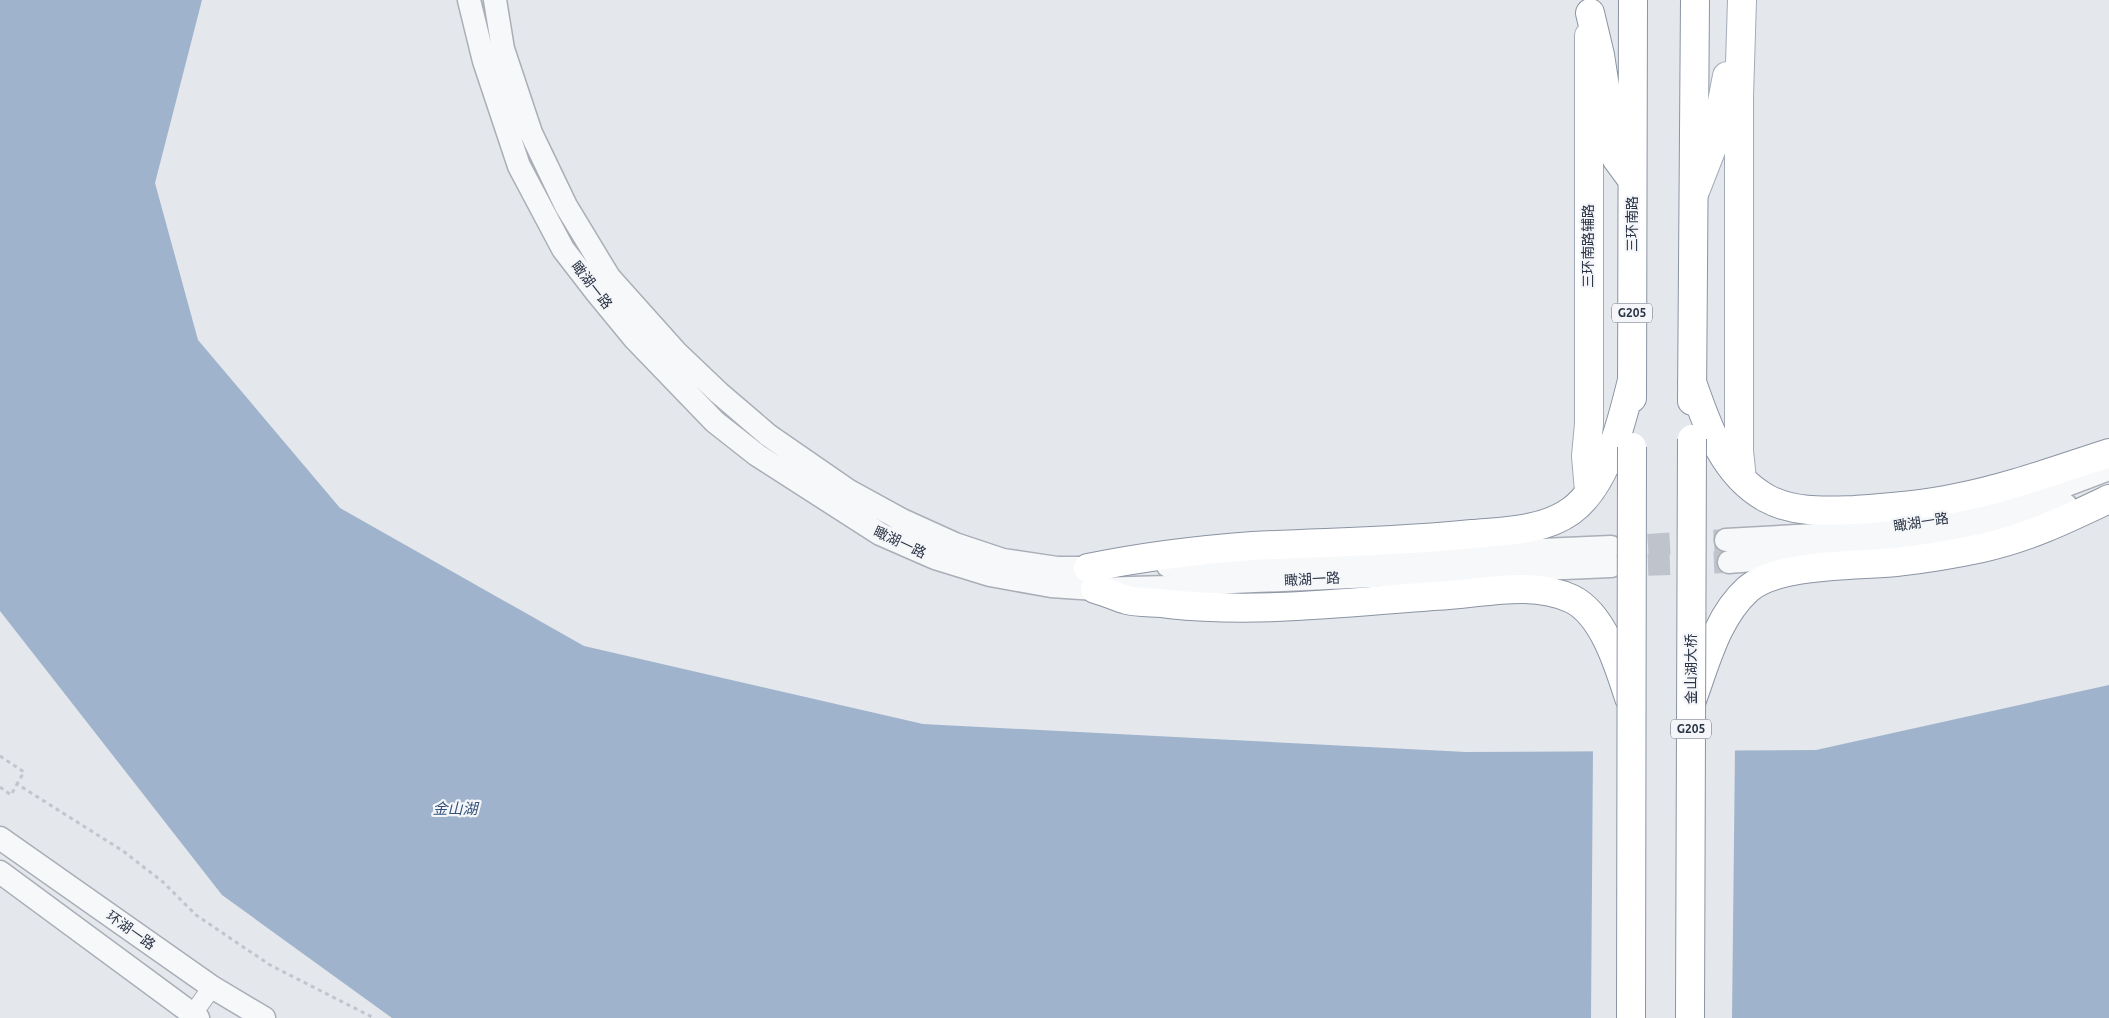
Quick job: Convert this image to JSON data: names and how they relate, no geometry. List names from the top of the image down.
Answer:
{
  "streets": {
    "main road": [
      "三环南路",
      "三环南路辅路",
      "G205",
      "金山湖大桥"
    ],
    "street": ["瞰湖一路", "环湖一路"]
  },
  "crossings": [
    ["三环南路", "G205"],
    ["G205", "金山湖大桥"]
  ],
  "water": ["金山湖"]
}
